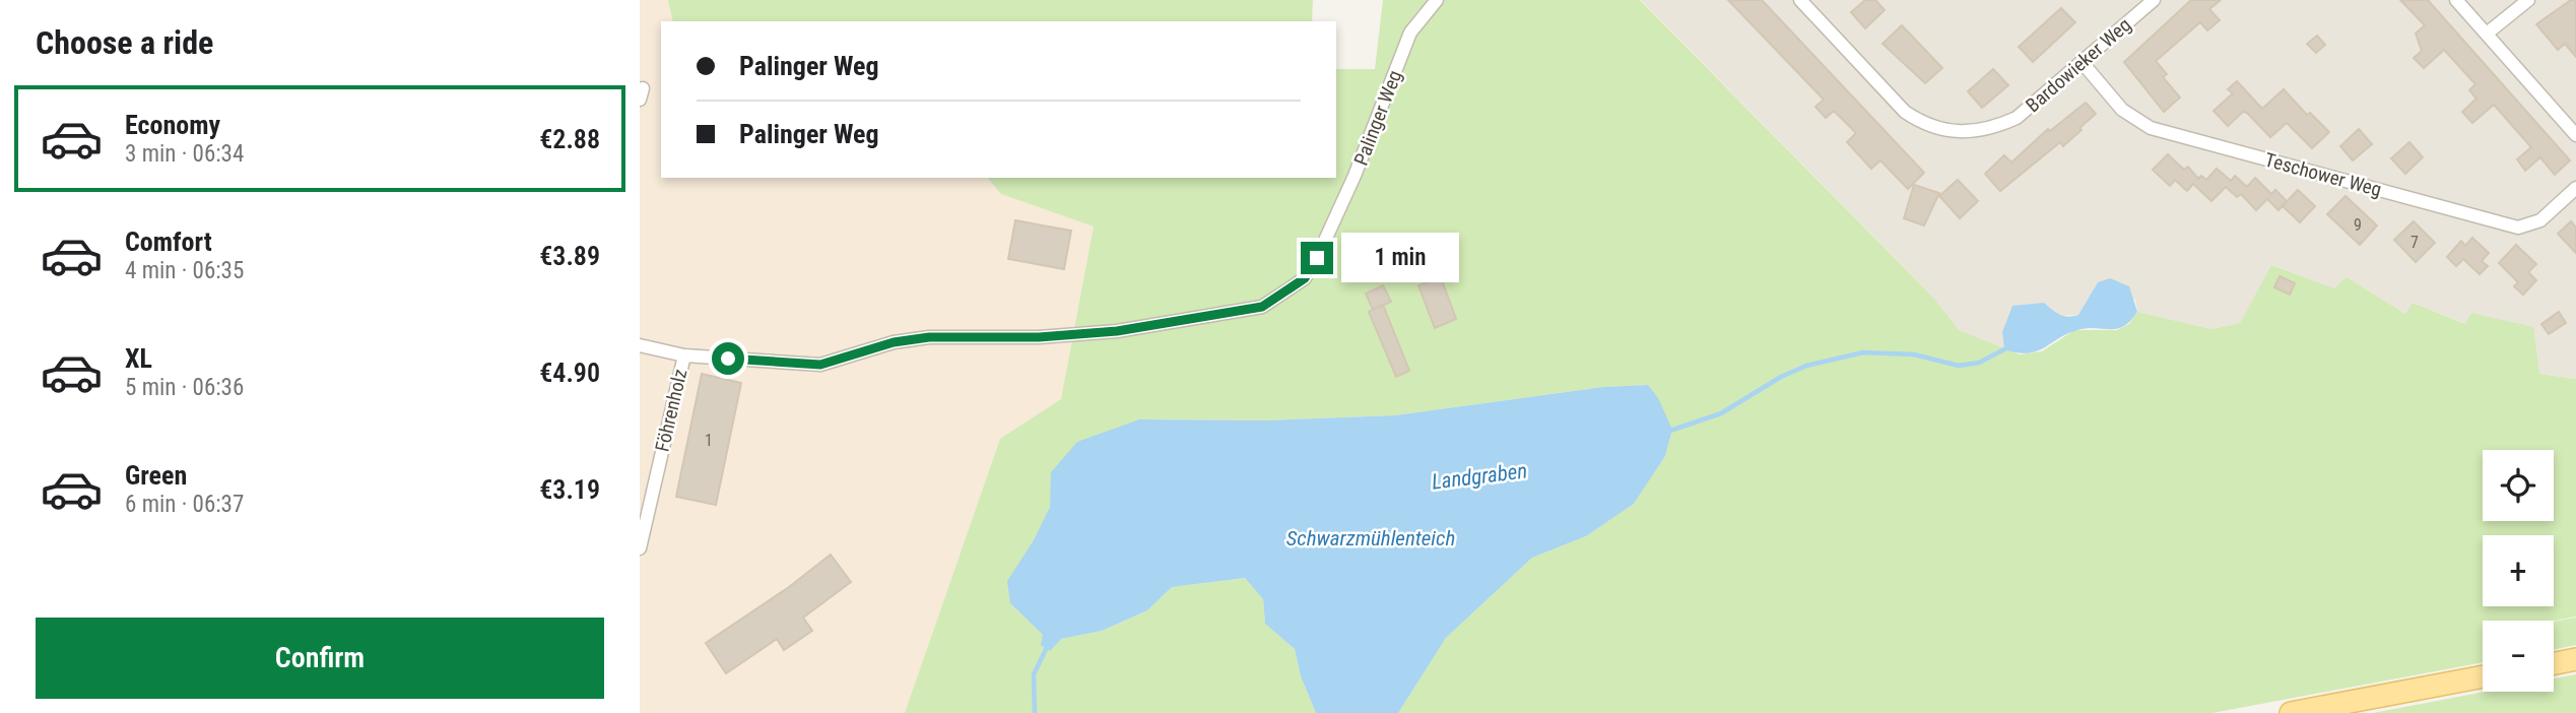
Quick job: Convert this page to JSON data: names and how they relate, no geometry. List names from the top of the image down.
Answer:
{
  "streets": {
    "street": [
      "Bardowieker Weg",
      "Palinger Weg",
      "Teschower Weg",
      "Föhrenholz"
    ]
  },
  "crossings": [
    ["Bardowieker Weg", "Teschower Weg"],
    ["Palinger Weg", "Föhrenholz"]
  ],
  "water": ["Landgraben", "Schwarzmühlenteich"],
  "house_numbers": ["9", "7", "1"],
  "page": {
    "heading": "Choose a ride",
    "banner": ["Palinger Weg", "Palinger Weg"],
    "list": [
      {
        "name": "Economy",
        "note": "3 min · 06:34",
        "value": "€2.88"
      },
      {
        "name": "Comfort",
        "note": "4 min · 06:35",
        "value": "€3.89"
      },
      {
        "name": "XL",
        "note": "5 min · 06:36",
        "value": "€4.90"
      },
      {
        "name": "Green",
        "note": "6 min · 06:37",
        "value": "€3.19"
      }
    ],
    "bubble": "1 min",
    "map_buttons": ["+", "−"],
    "buttons": "Confirm"
  }
}
